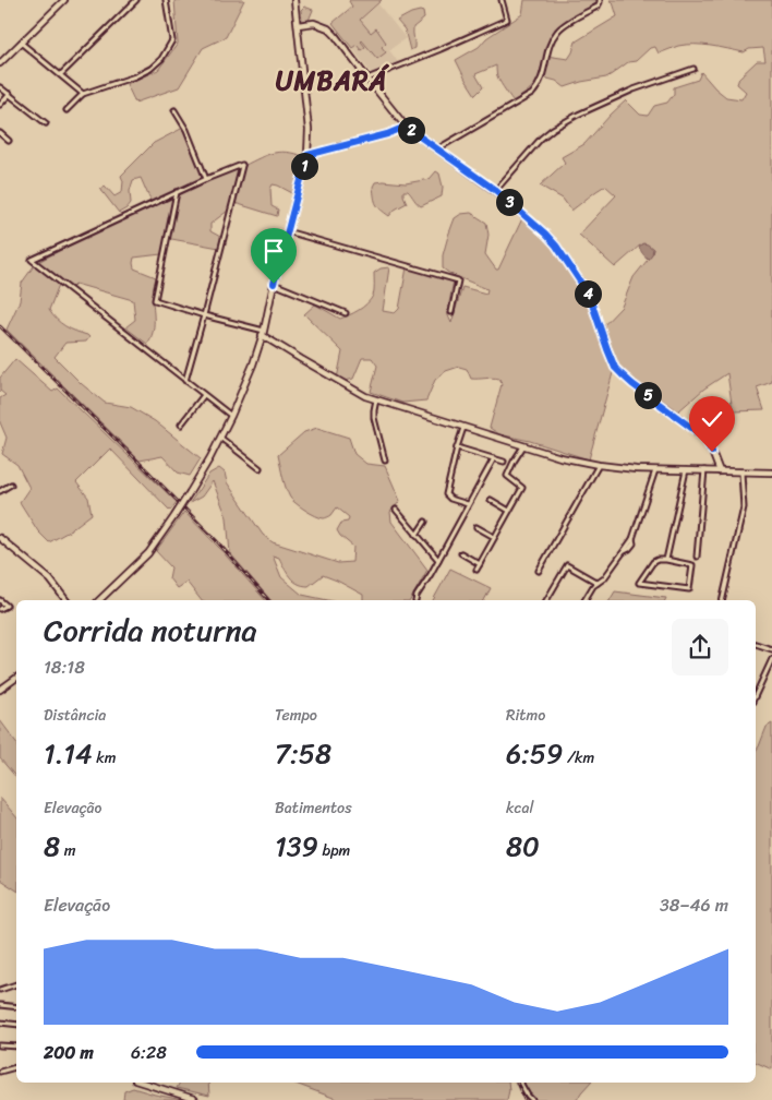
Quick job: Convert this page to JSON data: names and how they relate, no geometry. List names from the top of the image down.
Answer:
{
  "districts": ["UMBARÁ"],
  "page": {
    "pins": [
      "2",
      "1",
      "3",
      "4",
      "5"
    ],
    "heading": ["Corrida noturna", "18:18"],
    "stats": [
      ["Distância", "1.14 km"],
      ["Tempo", "7:58"],
      ["Ritmo", "6:59 /km"],
      ["Elevação", "8 m"],
      ["Batimentos", "139 bpm"],
      ["kcal", "80"]
    ],
    "chart": ["Elevação", "38–46 m"],
    "list": [
      {
        "name": "200 m",
        "note": "6:28"
      }
    ]
  }
}
